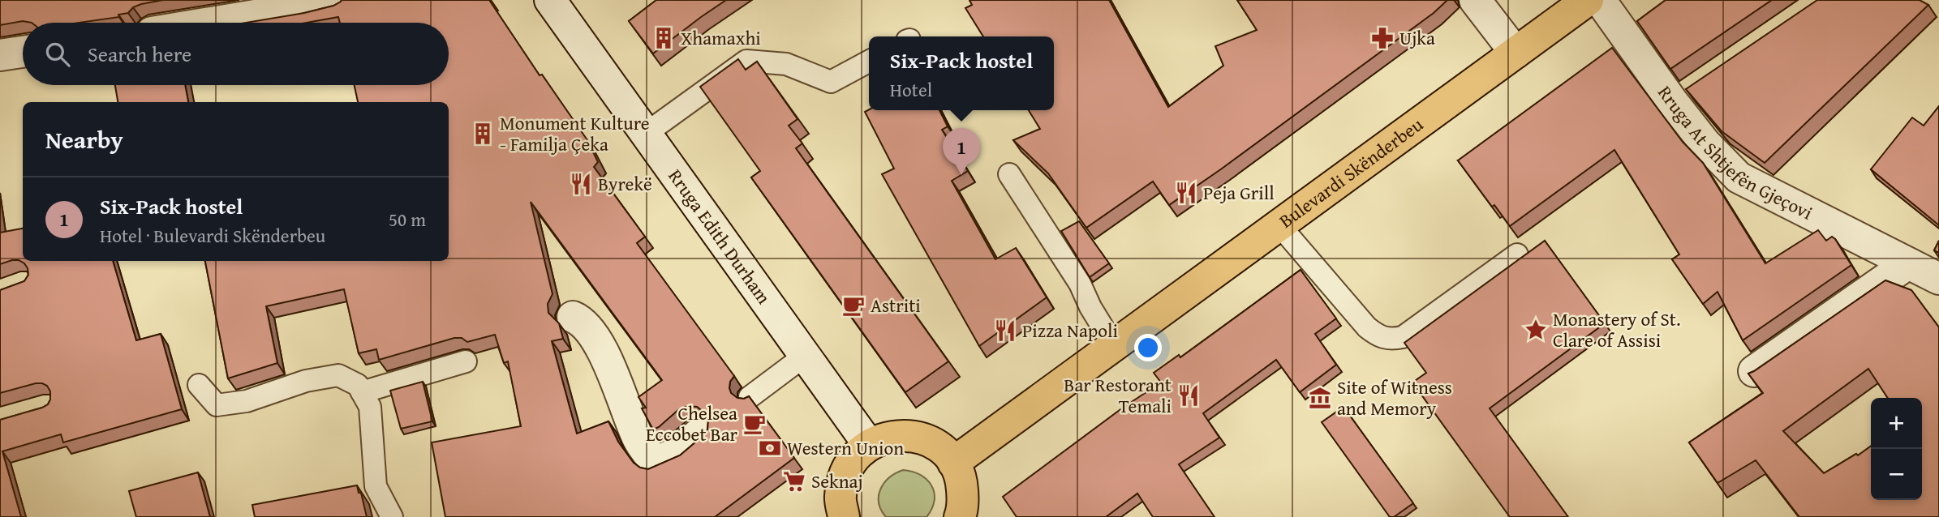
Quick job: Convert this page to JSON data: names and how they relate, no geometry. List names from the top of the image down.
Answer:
{
  "streets": {
    "main road": ["Bulevardi Skënderbeu"],
    "street": ["Rruga At Shtjefën Gjeçovi", "Rruga Edith Durham"]
  },
  "places": {
    "building": ["Xhamaxhi", "Monument Kulture - Familja Çeka"],
    "pharmacy": ["Ujka"],
    "restaurant": [
      "Byrekë",
      "Peja Grill",
      "Pizza Napoli",
      "Bar Restorant Temali"
    ],
    "cafe": ["Astriti", "Chelsea Eccobet Bar"],
    "place": ["Monastery of St. Clare of Assisi"],
    "museum": ["Site of Witness and Memory"],
    "bank": ["Western Union"],
    "supermarket": ["Seknaj"]
  },
  "page": {
    "search": "Search here",
    "popup": ["Six-Pack hostel", "Hotel"],
    "heading": "Nearby",
    "pins": "1",
    "list": [
      {
        "mark": "1",
        "name": "Six-Pack hostel",
        "note": "Hotel · Bulevardi Skënderbeu",
        "value": "50 m"
      }
    ],
    "map_buttons": ["+", "−"]
  }
}
